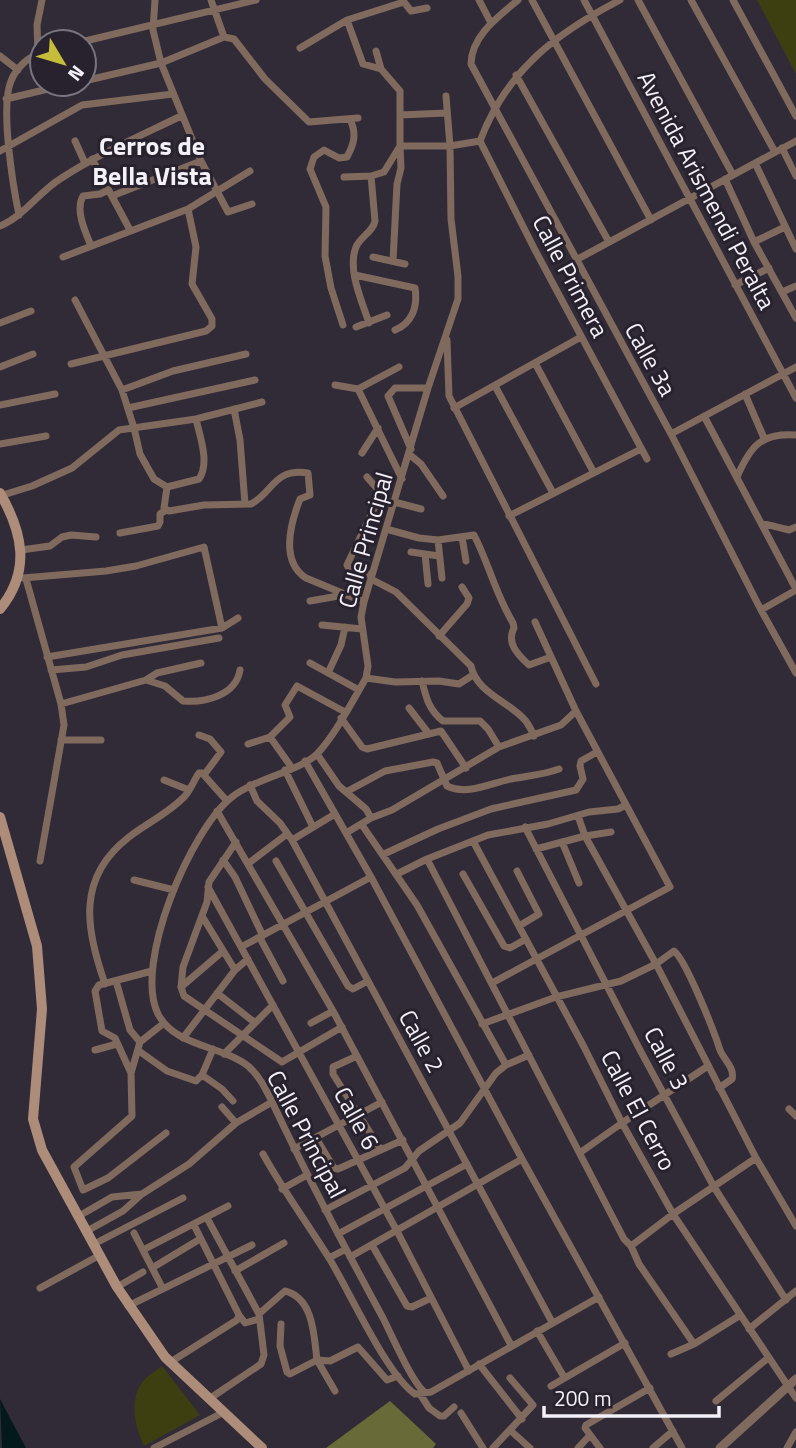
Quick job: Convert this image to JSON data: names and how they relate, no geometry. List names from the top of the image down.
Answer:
{
  "streets": {
    "street": [
      "Avenida Arismendi Peralta",
      "Calle Primera",
      "Calle 3a",
      "Calle Principal",
      "Calle 2",
      "Calle 3",
      "Calle El Cerro",
      "Calle 6"
    ]
  },
  "districts": ["Cerros de Bella Vista"],
  "scale_bar": "200 m",
  "north": "bottom right"
}
